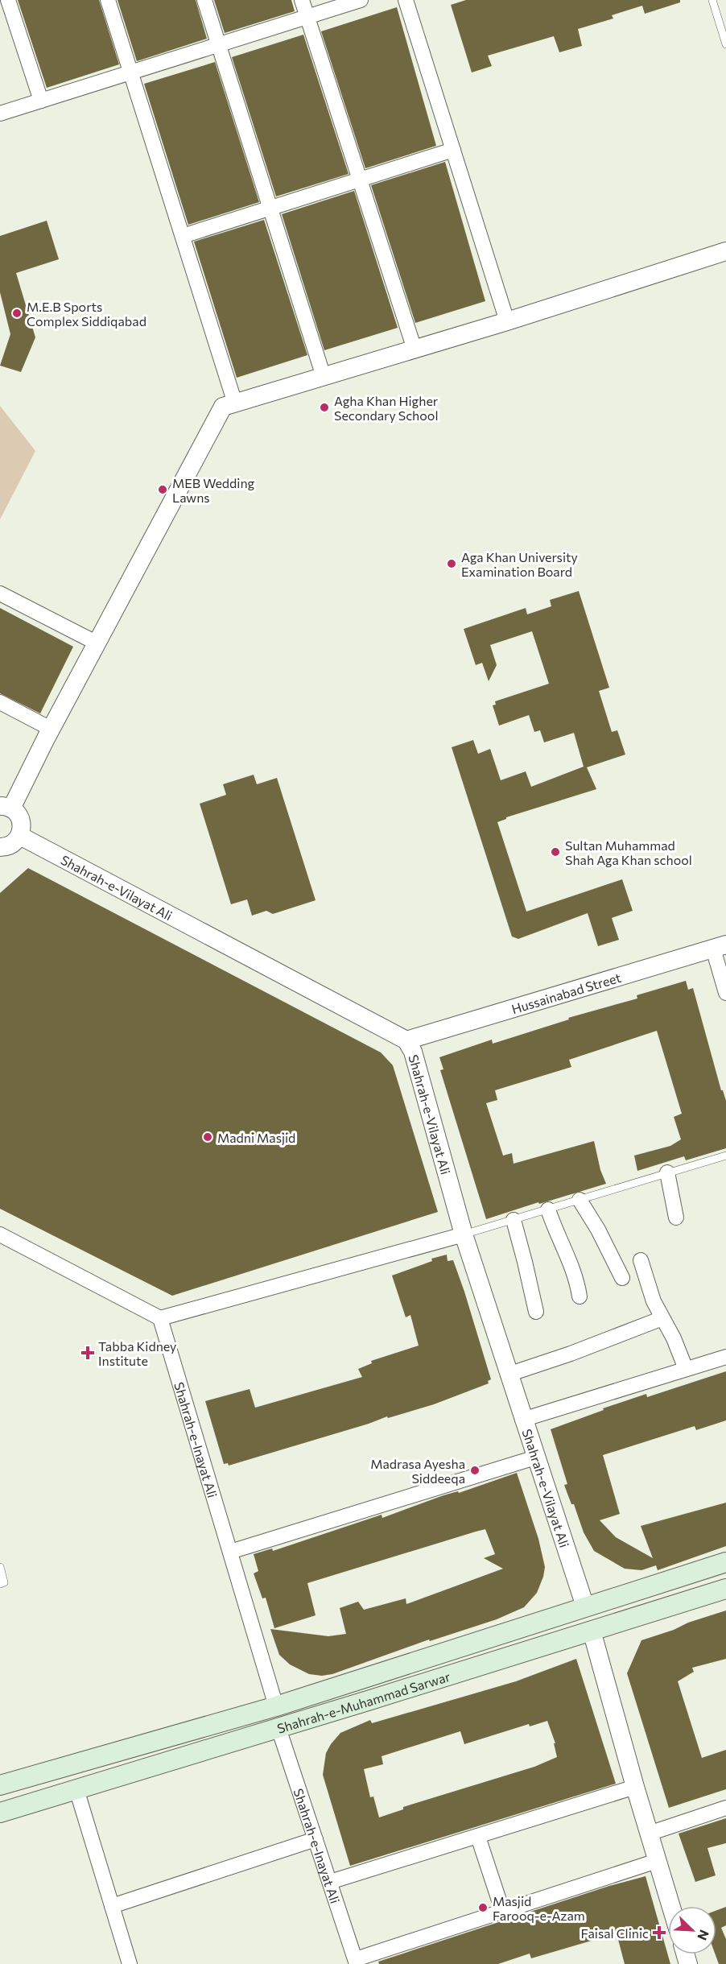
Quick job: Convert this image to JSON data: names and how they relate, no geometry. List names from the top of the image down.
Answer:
{
  "streets": {
    "main road": ["Shahrah-e-Muhammad Sarwar"],
    "street": ["Shahrah-e-Vilayat Ali", "Hussainabad Street", "Shahrah-e-Inayat Ali"]
  },
  "crossings": [
    ["Shahrah-e-Vilayat Ali", "Hussainabad Street"],
    ["Shahrah-e-Vilayat Ali", "Shahrah-e-Muhammad Sarwar"],
    ["Shahrah-e-Inayat Ali", "Shahrah-e-Muhammad Sarwar"]
  ],
  "places": {
    "other": [
      "M.E.B Sports Complex Siddiqabad",
      "Agha Khan Higher Secondary School",
      "MEB Wedding Lawns",
      "Aga Khan University Examination Board",
      "Sultan Muhammad Shah Aga Khan school",
      "Madni Masjid",
      "Madrasa Ayesha Siddeeqa",
      "Masjid Farooq-e-Azam"
    ],
    "health": ["Tabba Kidney Institute", "Faisal Clinic"]
  },
  "north": "bottom right"
}
